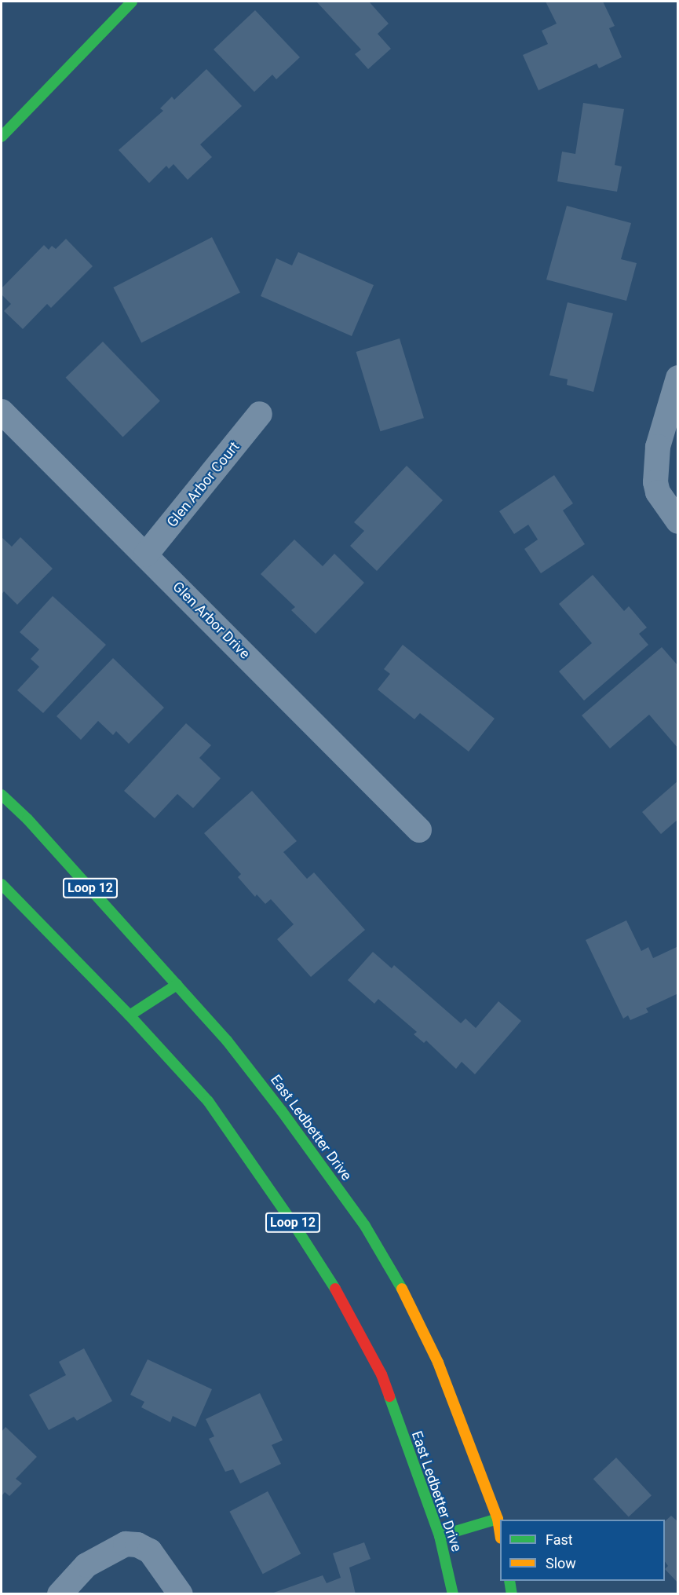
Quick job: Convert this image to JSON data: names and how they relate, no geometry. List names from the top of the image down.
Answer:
{
  "streets": {
    "main road": ["Loop 12", "East Ledbetter Drive"],
    "street": ["Glen Arbor Court", "Glen Arbor Drive"]
  },
  "crossings": [
    ["Glen Arbor Court", "Glen Arbor Drive"]
  ],
  "legend": ["Fast", "Slow"]
}
